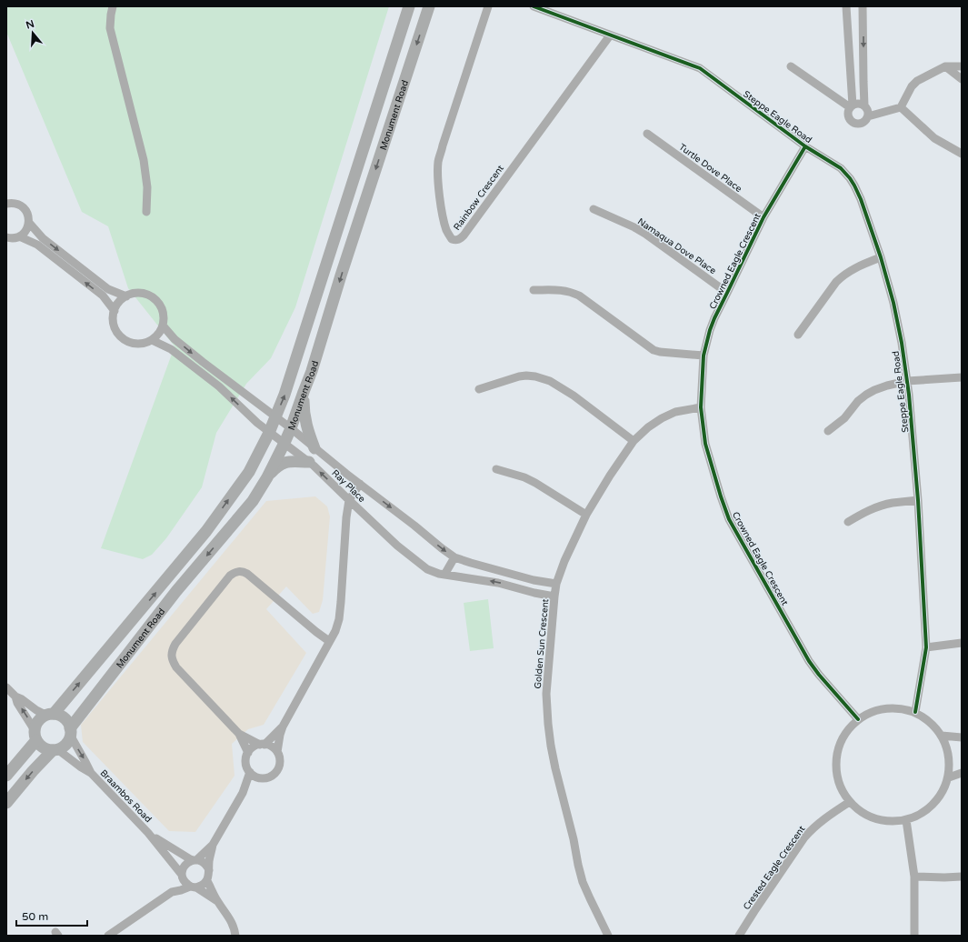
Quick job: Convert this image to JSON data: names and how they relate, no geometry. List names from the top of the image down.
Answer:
{
  "streets": {
    "main road": ["Monument Road"],
    "street": [
      "Steppe Eagle Road",
      "Turtle Dove Place",
      "Rainbow Crescent",
      "Namaqua Dove Place",
      "Crowned Eagle Crescent",
      "Ray Place",
      "Golden Sun Crescent",
      "Braambos Road",
      "Crested Eagle Crescent"
    ]
  },
  "crossings": [
    ["Monument Road", "Ray Place"],
    ["Monument Road", "Braambos Road"],
    ["Steppe Eagle Road", "Rainbow Crescent"],
    ["Steppe Eagle Road", "Crowned Eagle Crescent"],
    ["Steppe Eagle Road", "Crested Eagle Crescent"],
    ["Turtle Dove Place", "Crowned Eagle Crescent"],
    ["Namaqua Dove Place", "Crowned Eagle Crescent"],
    ["Crowned Eagle Crescent", "Golden Sun Crescent"],
    ["Crowned Eagle Crescent", "Crested Eagle Crescent"],
    ["Ray Place", "Golden Sun Crescent"]
  ],
  "scale_bar": "50 m",
  "north": "top"
}
